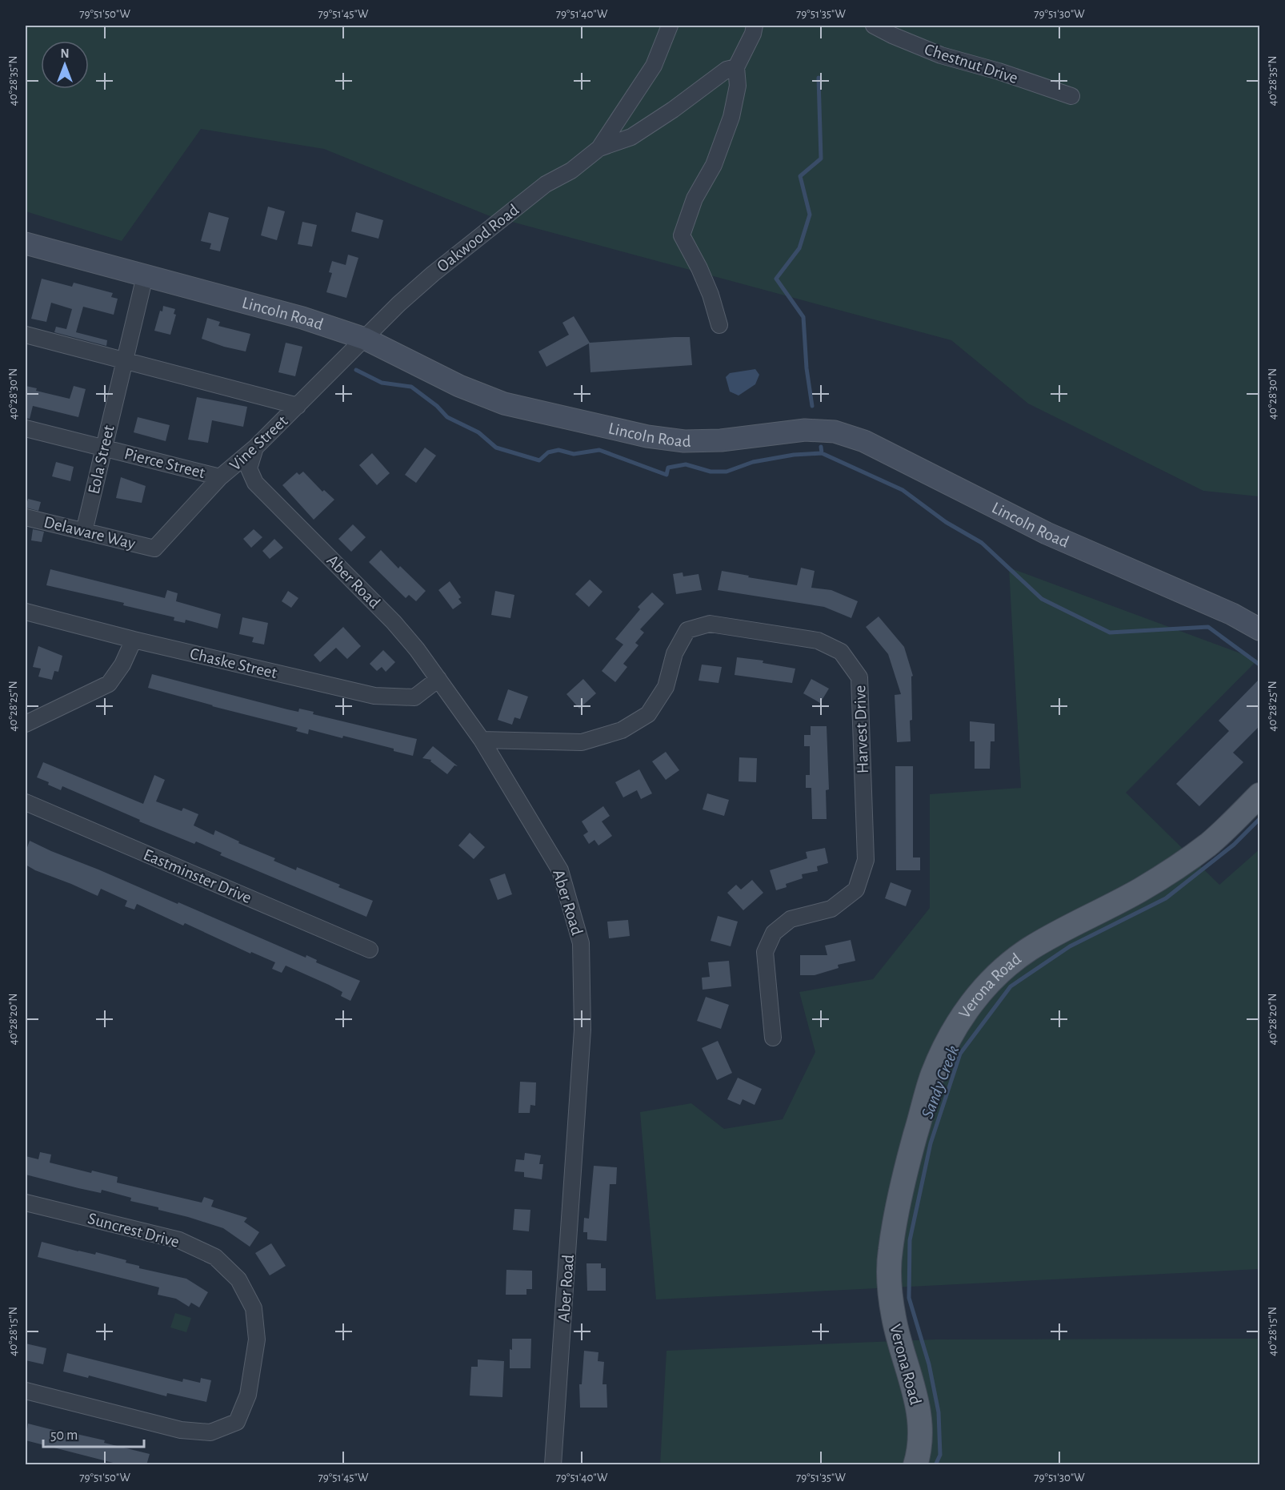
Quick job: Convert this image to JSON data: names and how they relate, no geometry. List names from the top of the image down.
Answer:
{
  "streets": {
    "main road": ["Verona Road"],
    "street": [
      "Chestnut Drive",
      "Oakwood Road",
      "Lincoln Road",
      "Vine Street",
      "Eola Street",
      "Pierce Street",
      "Delaware Way",
      "Aber Road",
      "Chaske Street",
      "Harvest Drive",
      "Eastminster Drive",
      "Suncrest Drive"
    ]
  },
  "crossings": [
    ["Oakwood Road", "Lincoln Road"],
    ["Oakwood Road", "Vine Street"],
    ["Lincoln Road", "Vine Street"],
    ["Lincoln Road", "Eola Street"],
    ["Vine Street", "Pierce Street"],
    ["Vine Street", "Delaware Way"],
    ["Vine Street", "Aber Road"],
    ["Eola Street", "Pierce Street"],
    ["Eola Street", "Delaware Way"],
    ["Aber Road", "Chaske Street"],
    ["Aber Road", "Harvest Drive"]
  ],
  "water": ["Sandy Creek"],
  "scale_bar": "50 m",
  "north": "top",
  "coordinates": [
    "79°51'50\"W",
    "79°51'45\"W",
    "79°51'40\"W",
    "79°51'35\"W",
    "79°51'30\"W",
    "40°28'35\"N",
    "40°28'30\"N",
    "40°28'25\"N",
    "40°28'20\"N",
    "40°28'15\"N"
  ]
}
